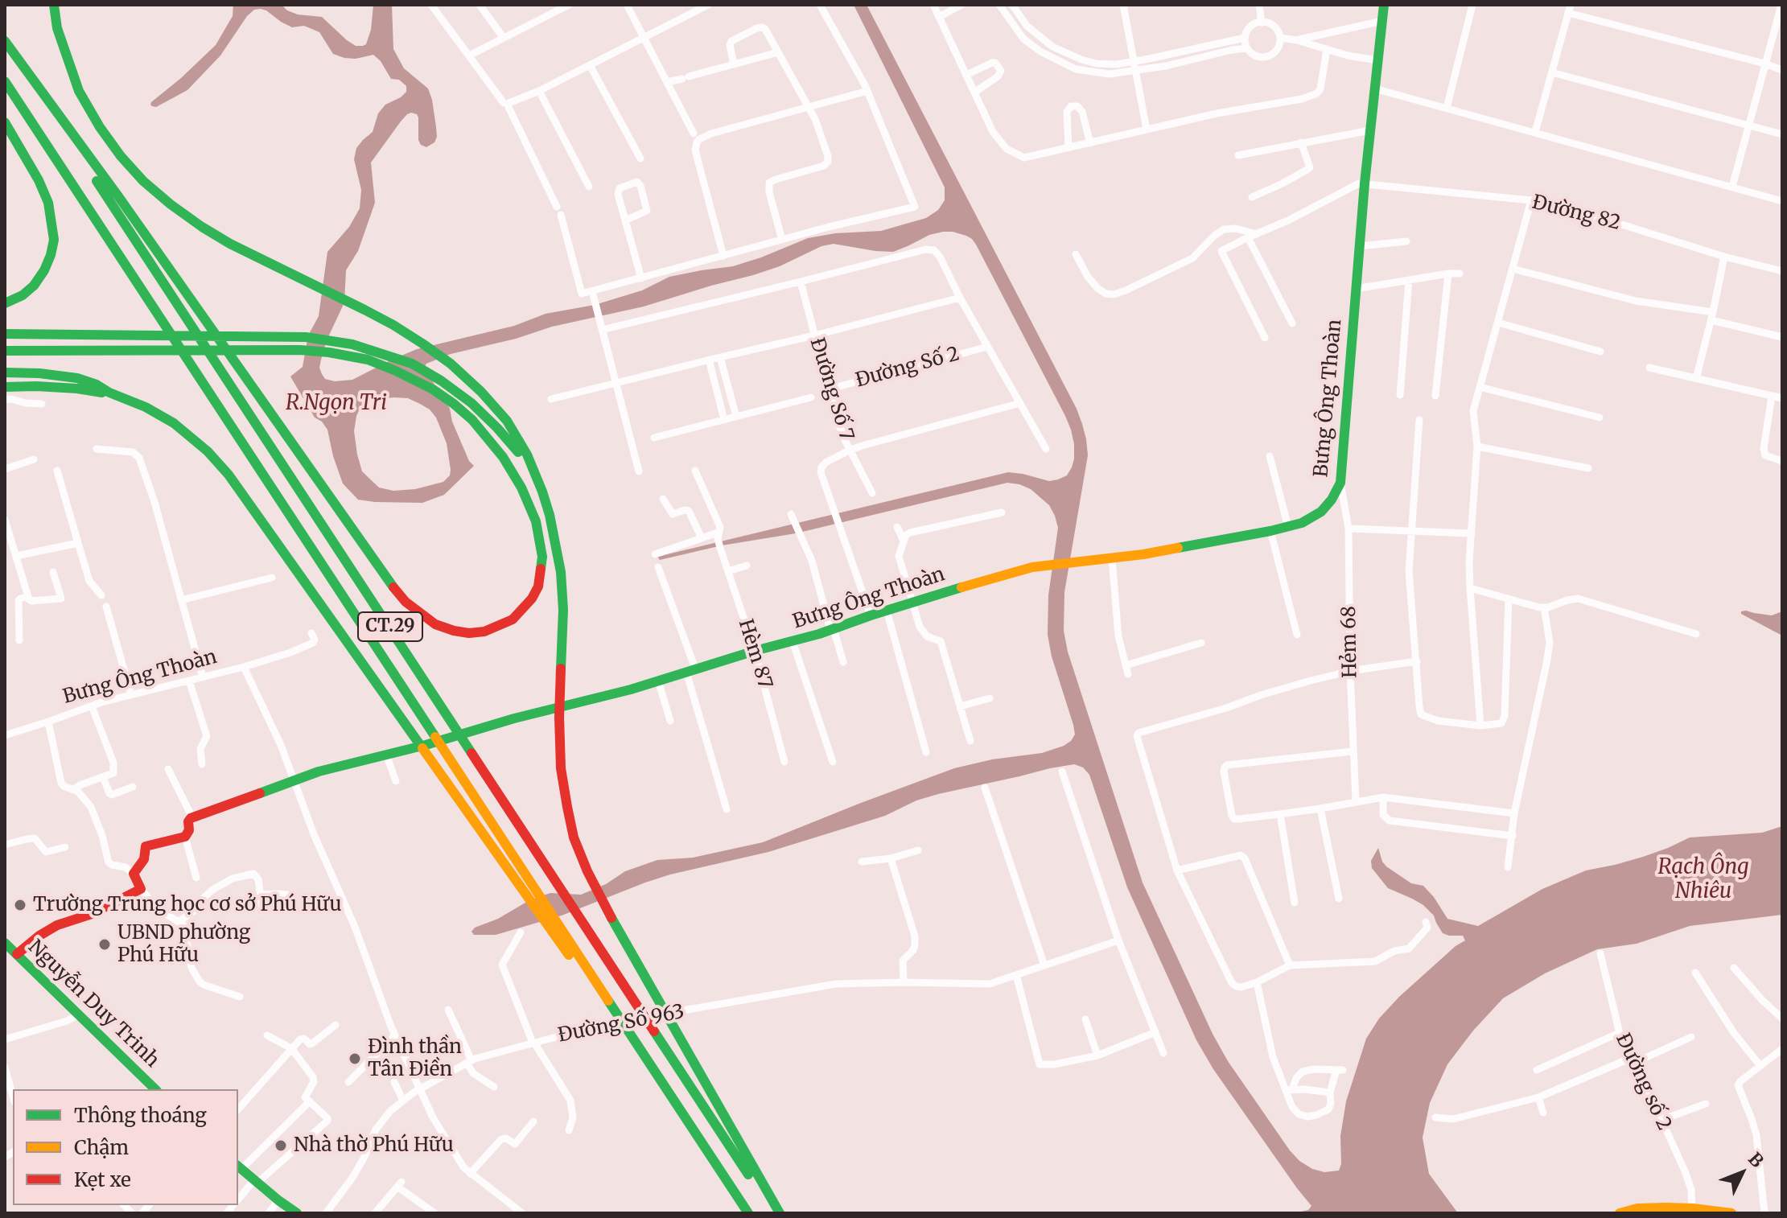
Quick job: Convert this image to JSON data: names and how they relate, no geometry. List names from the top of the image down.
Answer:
{
  "streets": {
    "main road": ["Bưng Ông Thoàn", "CT.29", "Nguyễn Duy Trinh"],
    "street": [
      "Đường 82",
      "Đường Số 2",
      "Đường Số 7",
      "Hẻm 68",
      "Hèm 87",
      "Đường Số 963",
      "Đường số 2"
    ]
  },
  "crossings": [
    ["Đường 82", "Bưng Ông Thoàn"],
    ["Đường Số 2", "Đường Số 7"],
    ["Bưng Ông Thoàn", "Hẻm 68"],
    ["Bưng Ông Thoàn", "Hèm 87"]
  ],
  "water": ["R.Ngọn Tri", "Rạch Ông Nhiêu"],
  "places": [
    "Trường Trung học cơ sở Phú Hữu",
    "UBND phường Phú Hữu",
    "Đình thần Tân Điền",
    "Nhà thờ Phú Hữu"
  ],
  "legend": ["Thông thoáng", "Chậm", "Kẹt xe"],
  "north": "top right"
}
